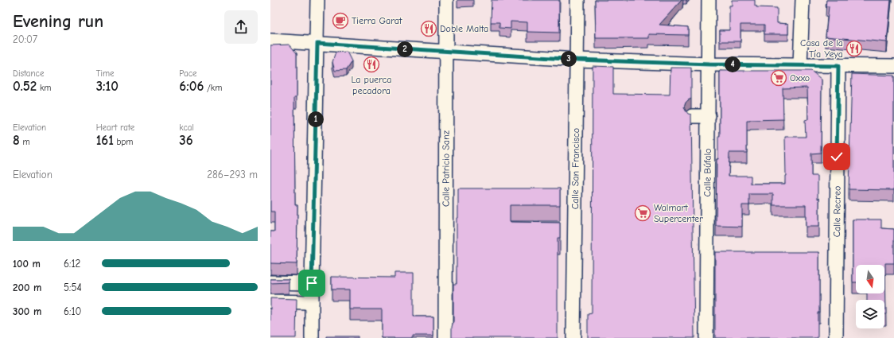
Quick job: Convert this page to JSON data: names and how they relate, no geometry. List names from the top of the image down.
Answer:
{
  "streets": {
    "street": [
      "Calle Patricio Sanz",
      "Calle San Francisco",
      "Calle Búfalo",
      "Calle Recreo"
    ]
  },
  "places": {
    "cafe": ["Tierra Garat"],
    "restaurant": ["Doble Malta", "Casa de la Tía Yeya", "La puerca pecadora"],
    "supermarket": ["Oxxo", "Walmart Supercenter"]
  },
  "north": "bottom",
  "page": {
    "heading": ["Evening run", "20:07"],
    "pins": [
      "2",
      "3",
      "4",
      "1"
    ],
    "stats": [
      ["Distance", "0.52 km"],
      ["Time", "3:10"],
      ["Pace", "6:06 /km"],
      ["Elevation", "8 m"],
      ["Heart rate", "161 bpm"],
      ["kcal", "36"]
    ],
    "chart": ["Elevation", "286–293 m"],
    "list": [
      {
        "name": "100 m",
        "note": "6:12"
      },
      {
        "name": "200 m",
        "note": "5:54"
      },
      {
        "name": "300 m",
        "note": "6:10"
      }
    ]
  }
}
